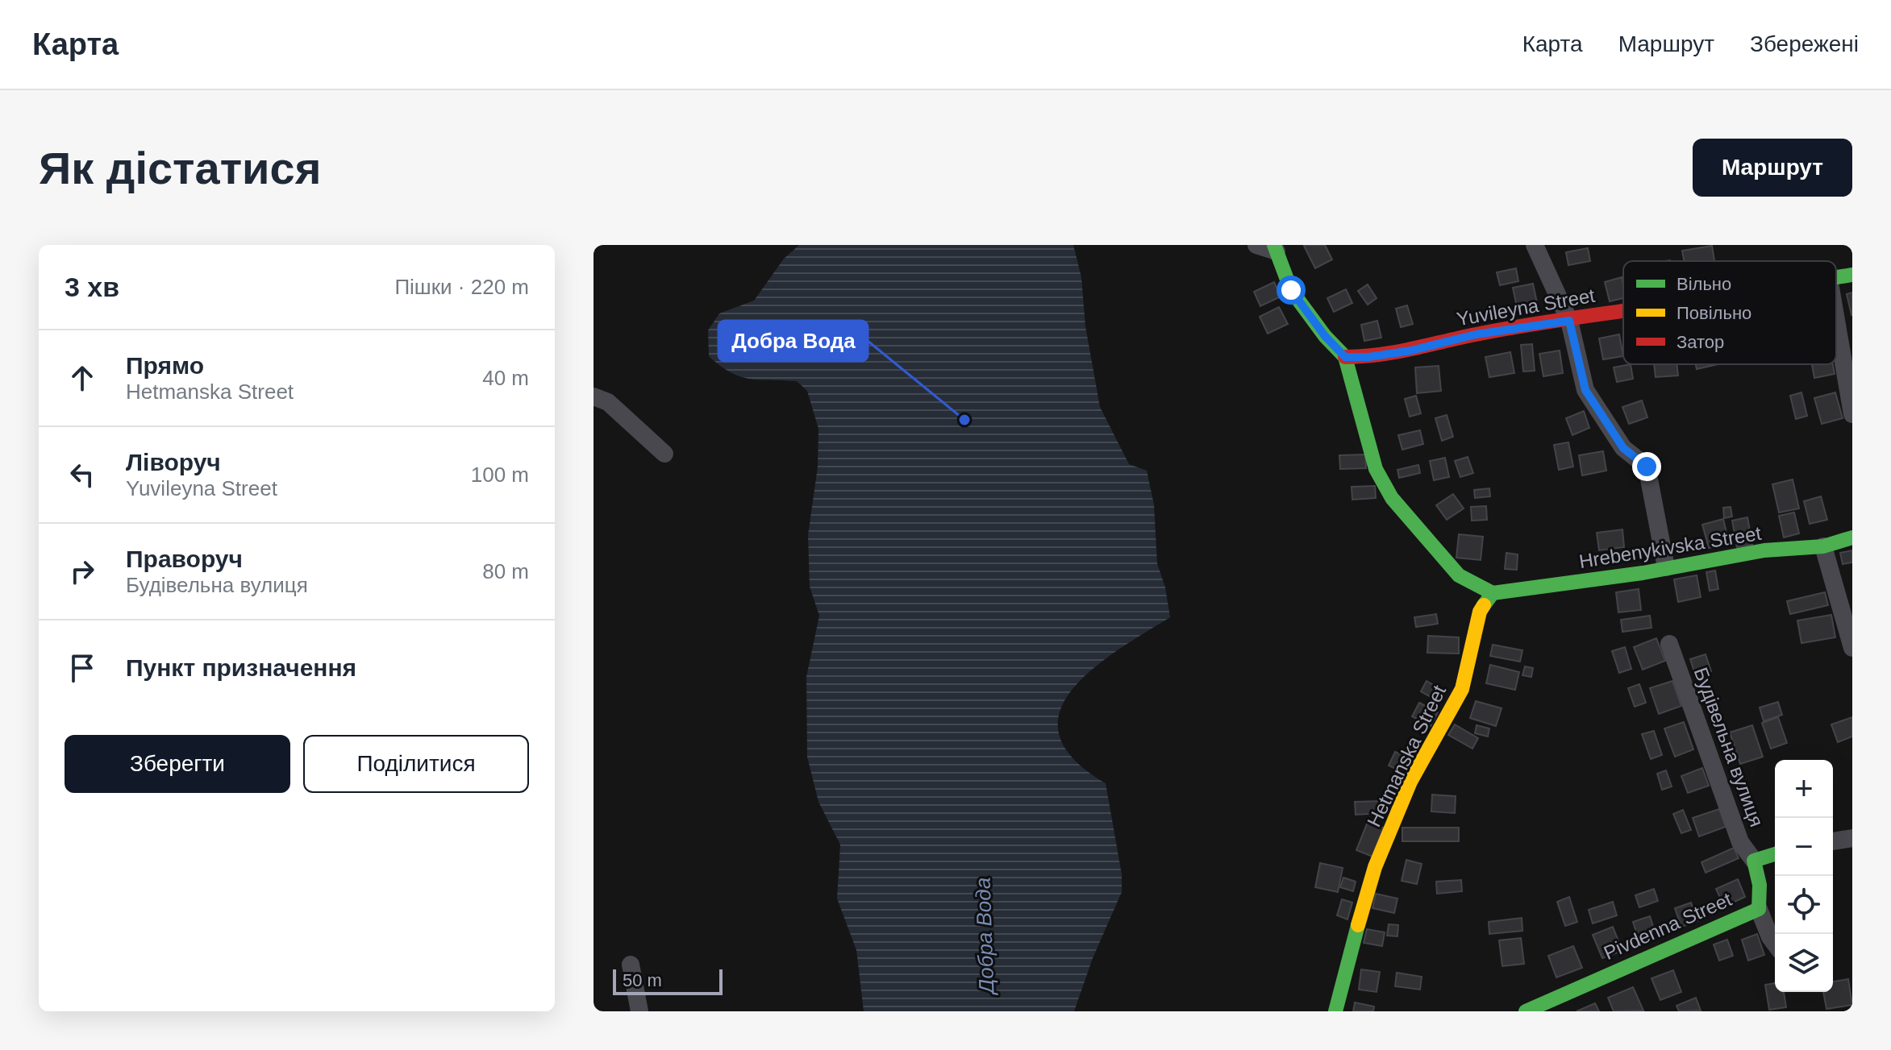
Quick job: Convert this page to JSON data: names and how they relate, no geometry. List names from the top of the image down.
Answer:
{
  "streets": {
    "street": [
      "Yuvileyna Street",
      "Hrebenykivska Street",
      "Будівельна вулиця",
      "Hetmanska Street",
      "Pivdenna Street"
    ]
  },
  "crossings": [
    ["Hrebenykivska Street", "Hetmanska Street"],
    ["Будівельна вулиця", "Pivdenna Street"]
  ],
  "water": ["Добра Вода"],
  "places": ["Добра Вода"],
  "legend": ["Вільно", "Повільно", "Затор"],
  "scale_bar": "50 m",
  "page": {
    "header": "Карта",
    "nav": ["Карта", "Маршрут", "Збережені"],
    "buttons": [
      "Маршрут",
      ["Зберегти", "Поділитися"]
    ],
    "title": "Як дістатися",
    "heading": ["3 хв", "Пішки · 220 m"],
    "list": [
      ["Прямо", "Hetmanska Street", "40 m"],
      ["Ліворуч", "Yuvileyna Street", "100 m"],
      ["Праворуч", "Будівельна вулиця", "80 m"],
      "Пункт призначення"
    ],
    "map_buttons": ["+", "−"],
    "scale": "50 m"
  }
}
